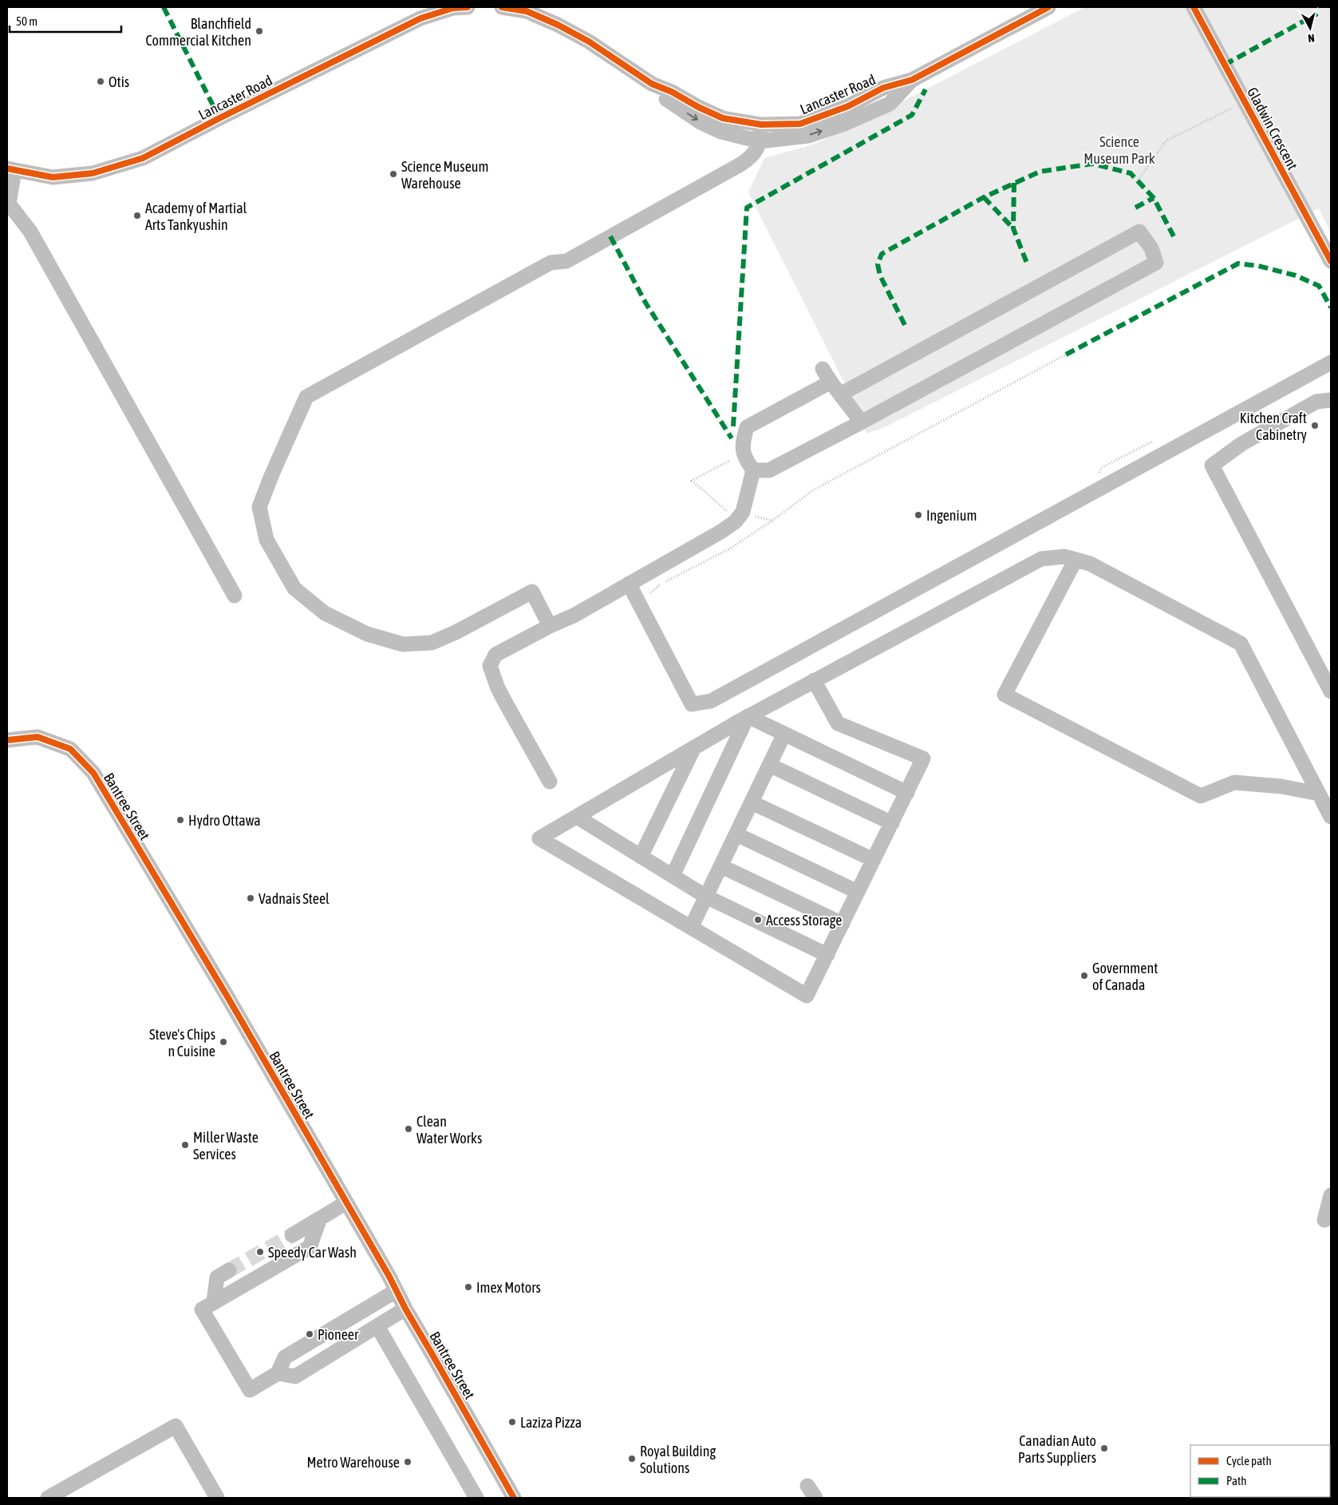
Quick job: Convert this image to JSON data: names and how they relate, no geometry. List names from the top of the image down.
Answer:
{
  "streets": {
    "street": ["Lancaster Road", "Gladwin Crescent", "Bantree Street"]
  },
  "parks": ["Science Museum Park"],
  "places": [
    "Blanchfield Commercial Kitchen",
    "Otis",
    "Science Museum Warehouse",
    "Academy of Martial Arts Tankyushin",
    "Kitchen Craft Cabinetry",
    "Ingenium",
    "Hydro Ottawa",
    "Vadnais Steel",
    "Access Storage",
    "Government of Canada",
    "Steve's Chips n Cuisine",
    "Clean Water Works",
    "Miller Waste Services",
    "Speedy Car Wash",
    "Imex Motors",
    "Pioneer",
    "Laziza Pizza",
    "Canadian Auto Parts Suppliers",
    "Royal Building Solutions",
    "Metro Warehouse"
  ],
  "legend": ["Cycle path", "Path"],
  "scale_bar": "50 m",
  "north": "bottom"
}
